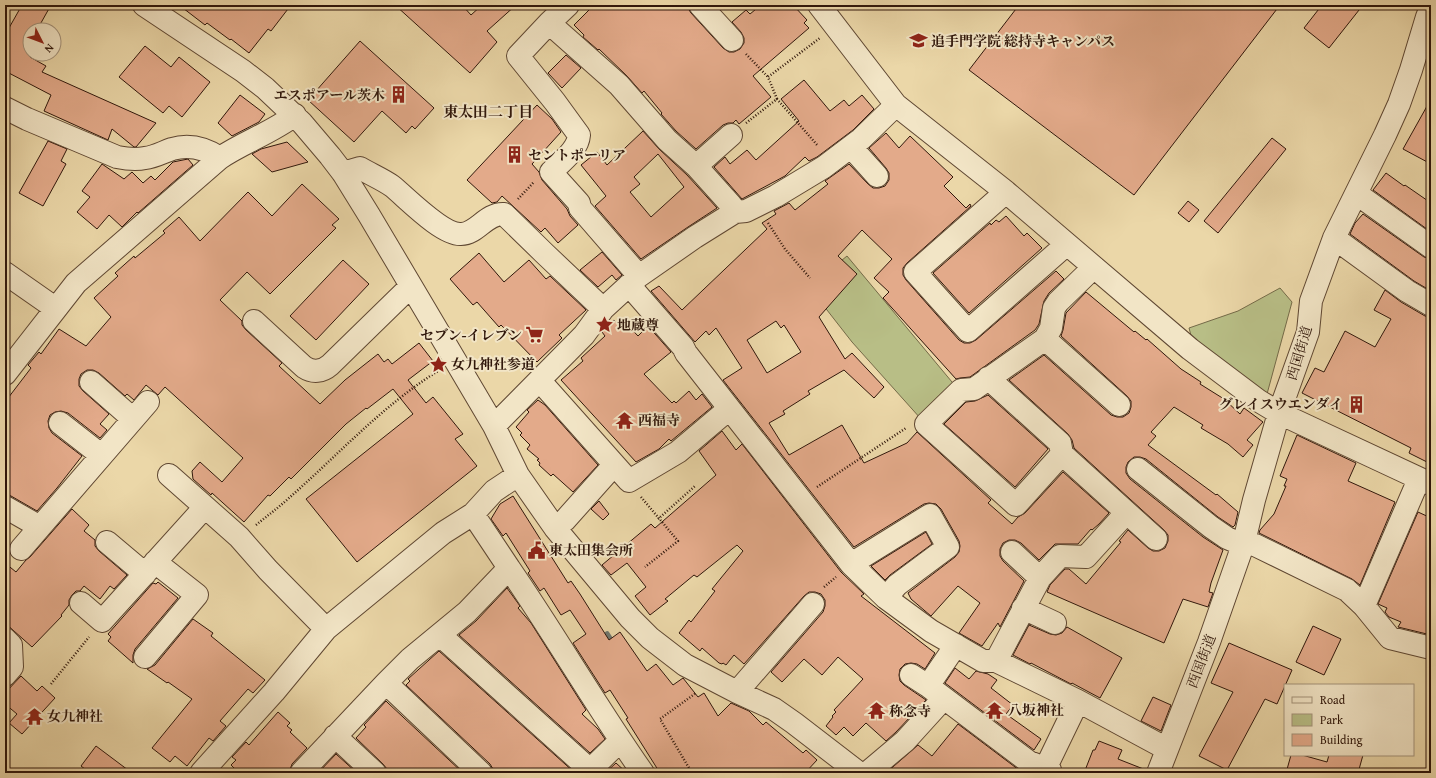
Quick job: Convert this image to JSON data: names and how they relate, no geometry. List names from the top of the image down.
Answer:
{
  "streets": {
    "street": ["西国街道"]
  },
  "districts": ["東太田二丁目"],
  "places": {
    "school or university": ["追手門学院 総持寺キャンパス"],
    "building": ["エスポアール茨木", "セントポーリア", "グレイスウエンダイ"],
    "place": ["地蔵尊", "女九神社参道"],
    "supermarket": ["セブン-イレブン"],
    "temple": [
      "西福寺",
      "八坂神社",
      "称念寺",
      "女九神社"
    ],
    "public building": ["東太田集会所"]
  },
  "legend": ["Road", "Park", "Building"],
  "north": "bottom right"
}
